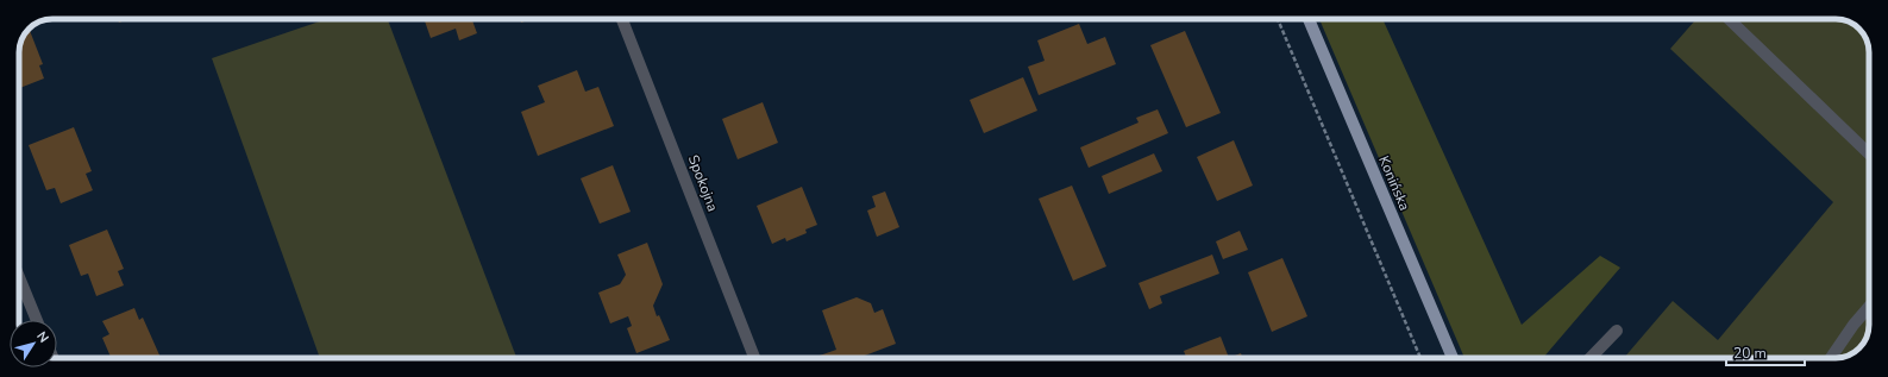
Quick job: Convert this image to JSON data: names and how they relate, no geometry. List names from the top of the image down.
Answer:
{
  "streets": {
    "main road": ["Konińska"],
    "street": ["Spokojna"]
  },
  "scale_bar": "20 m",
  "north": "top right"
}
